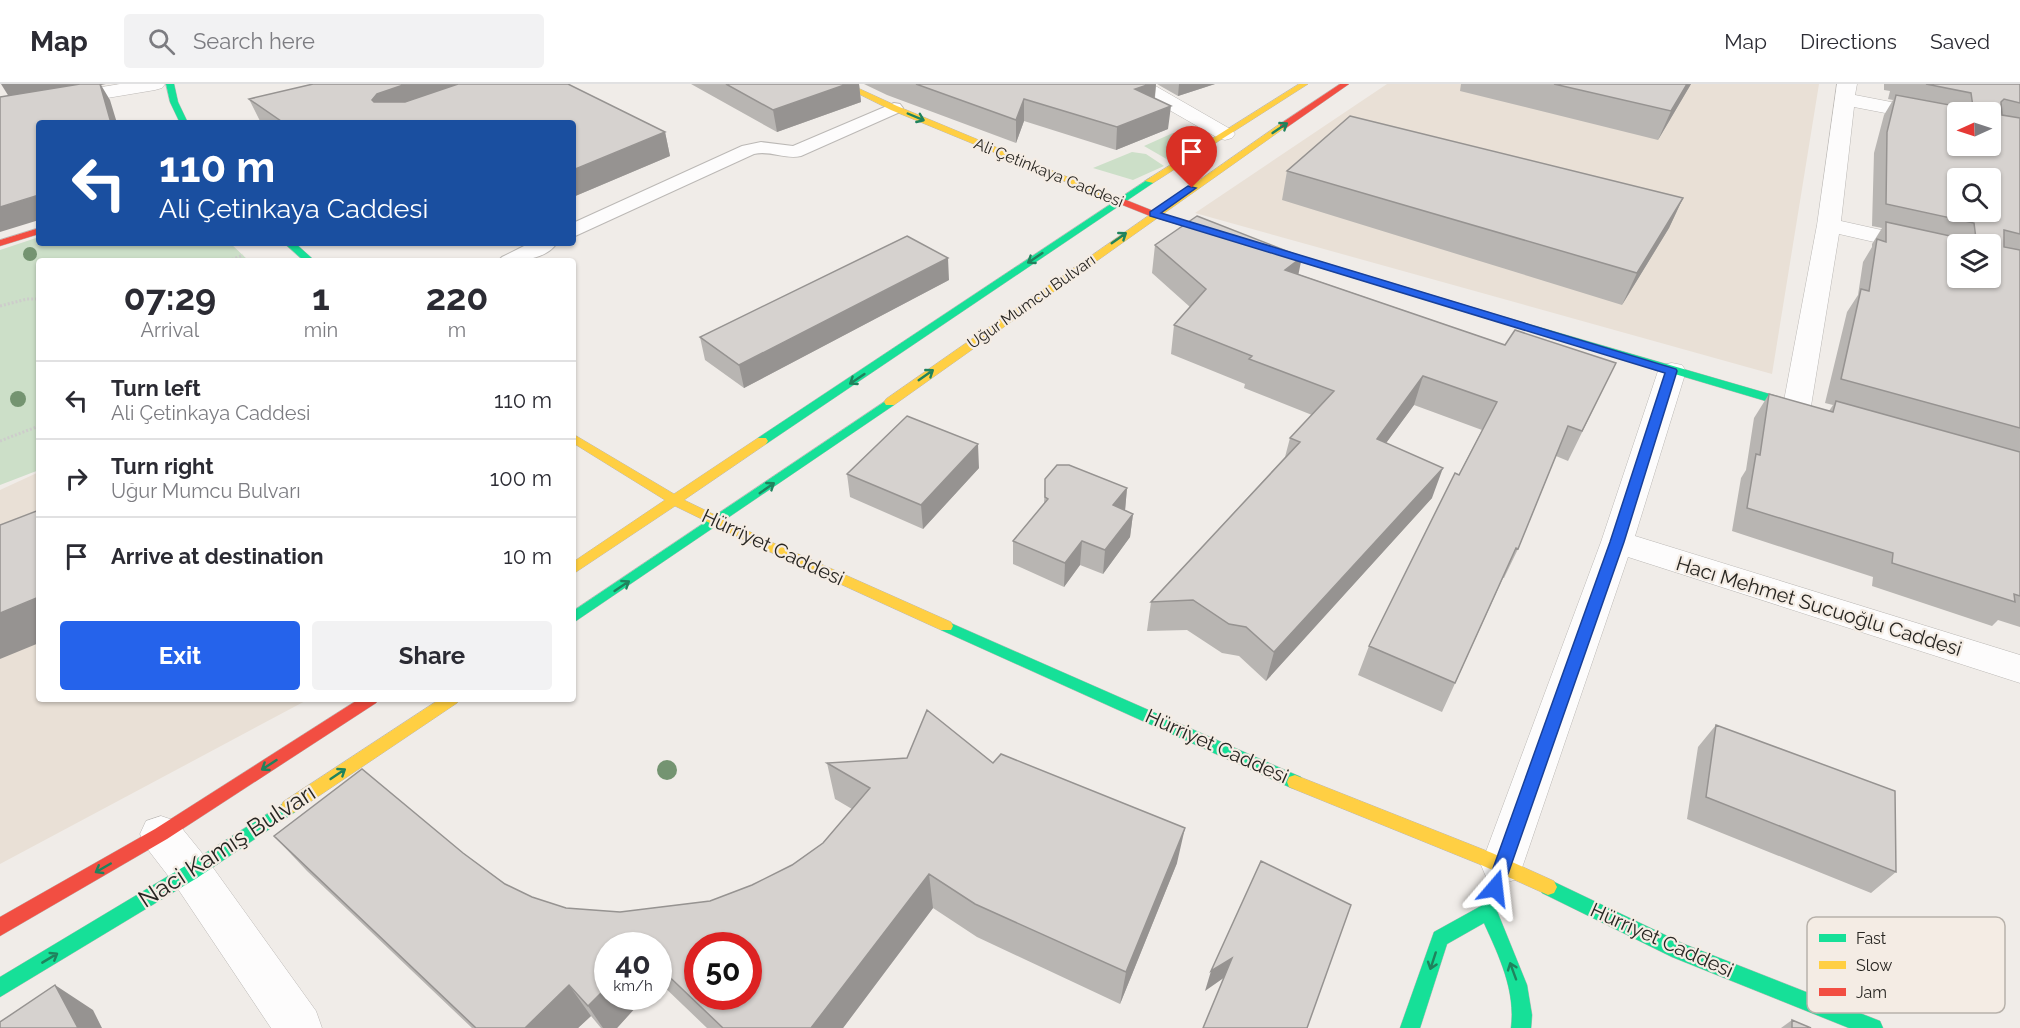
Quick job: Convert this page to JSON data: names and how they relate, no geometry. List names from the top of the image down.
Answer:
{
  "streets": {
    "street": [
      "Ali Çetinkaya Caddesi",
      "Uğur Mumcu Bulvarı",
      "Hürriyet Caddesi",
      "Hacı Mehmet Sucuoğlu Caddesi",
      "Naci Kamış Bulvarı"
    ]
  },
  "crossings": [
    ["Ali Çetinkaya Caddesi", "Uğur Mumcu Bulvarı"],
    ["Uğur Mumcu Bulvarı", "Hürriyet Caddesi"]
  ],
  "legend": ["Fast", "Slow", "Jam"],
  "north": "left",
  "page": {
    "header": "Map",
    "search": "Search here",
    "nav": ["Map", "Directions", "Saved"],
    "turn": ["110 m", "Ali Çetinkaya Caddesi"],
    "eta": [
      "07:29",
      "Arrival",
      "1",
      "min",
      "220",
      "m"
    ],
    "list": [
      {
        "name": "Turn left",
        "note": "Ali Çetinkaya Caddesi",
        "value": "110 m"
      },
      {
        "name": "Turn right",
        "note": "Uğur Mumcu Bulvarı",
        "value": "100 m"
      },
      {
        "name": "Arrive at destination",
        "value": "10 m"
      }
    ],
    "buttons": ["Exit", "Share"],
    "speed": "40 km/h",
    "limit": "50"
  }
}
